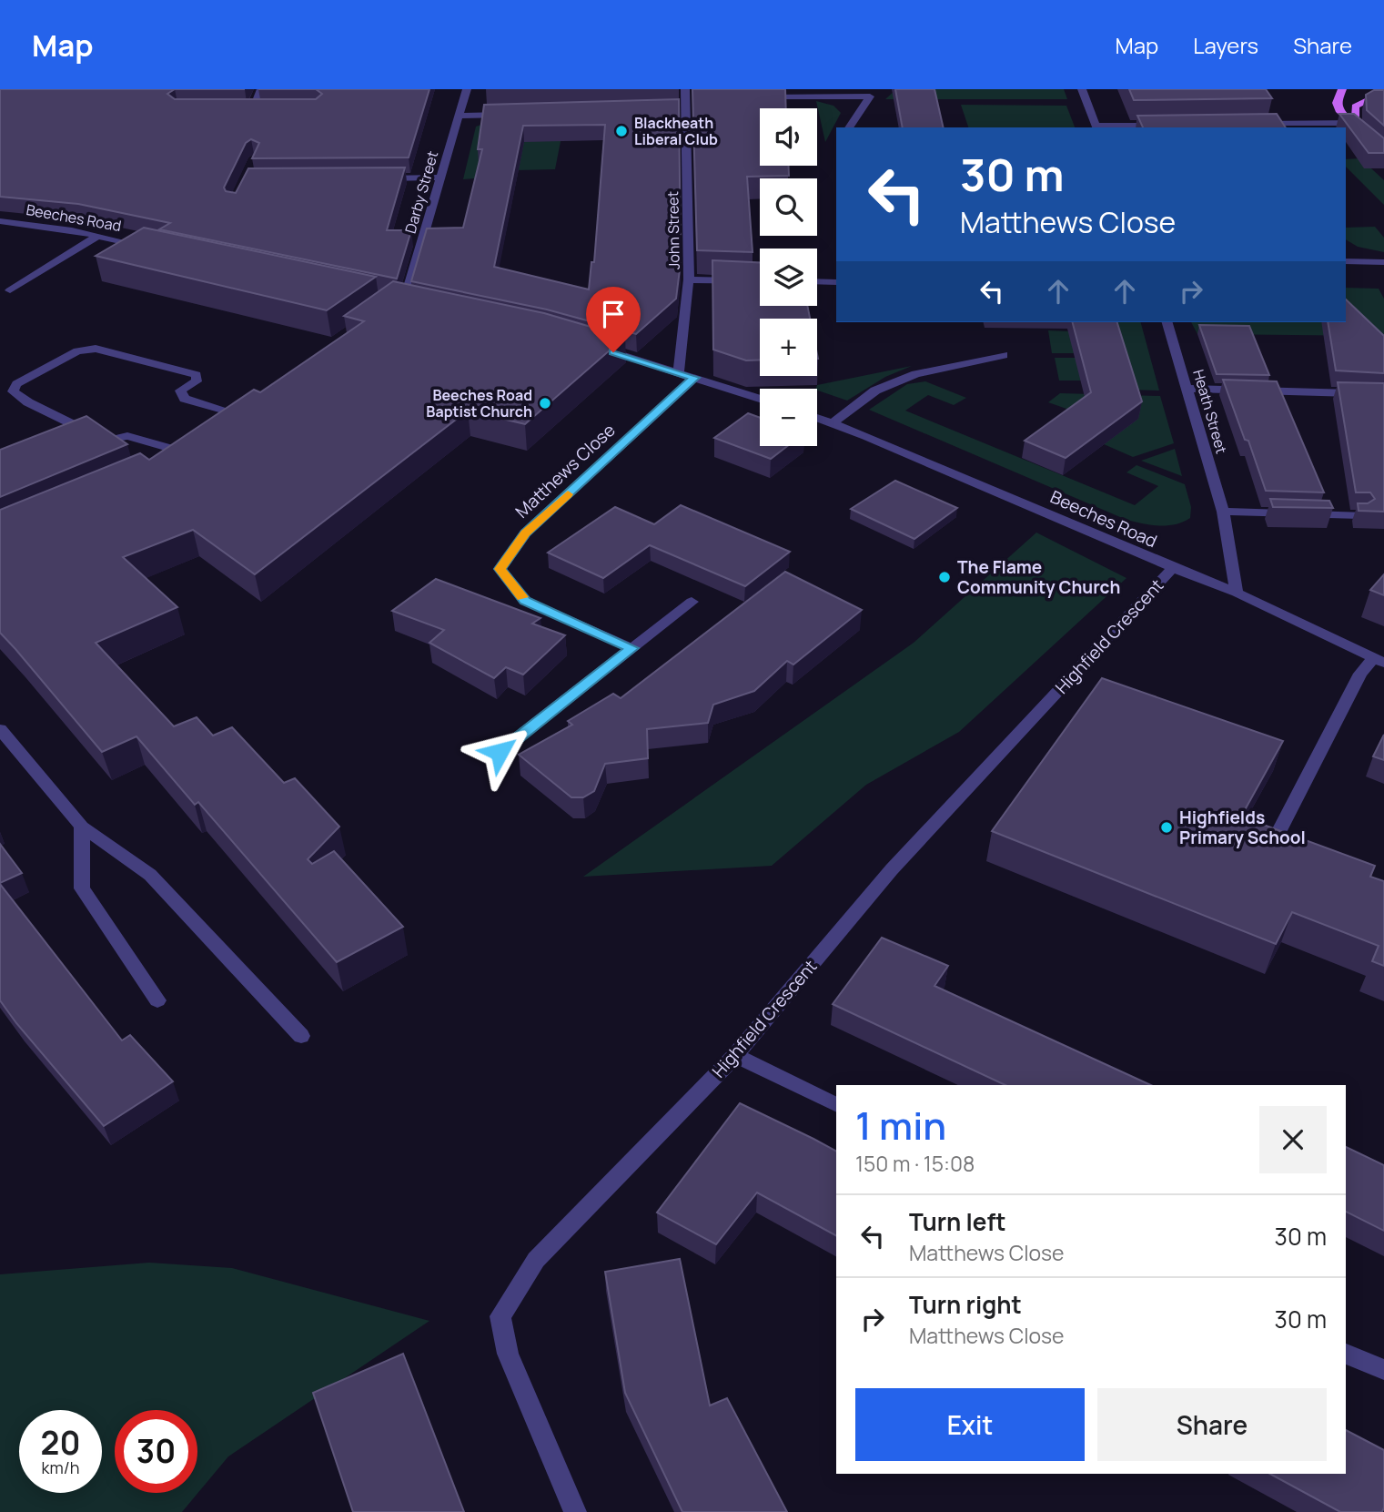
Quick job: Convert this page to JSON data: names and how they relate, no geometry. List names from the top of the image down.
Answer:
{
  "streets": {
    "street": [
      "Darby Street",
      "Beeches Road",
      "John Street",
      "Heath Street",
      "Matthews Close",
      "Highfield Crescent"
    ]
  },
  "crossings": [
    ["Beeches Road", "Heath Street"],
    ["Beeches Road", "Highfield Crescent"]
  ],
  "places": [
    "Blackheath Liberal Club",
    "Beeches Road Baptist Church",
    "The Flame Community Church",
    "Highfields Primary School"
  ],
  "page": {
    "header": "Map",
    "nav": ["Map", "Layers", "Share"],
    "map_buttons": ["+", "−"],
    "turn": ["30 m", "Matthews Close"],
    "heading": ["1 min", "150 m · 15:08"],
    "list": [
      {
        "name": "Turn left",
        "note": "Matthews Close",
        "value": "30 m"
      },
      {
        "name": "Turn right",
        "note": "Matthews Close",
        "value": "30 m"
      }
    ],
    "buttons": ["Exit", "Share"],
    "speed": "20 km/h",
    "limit": "30"
  }
}
